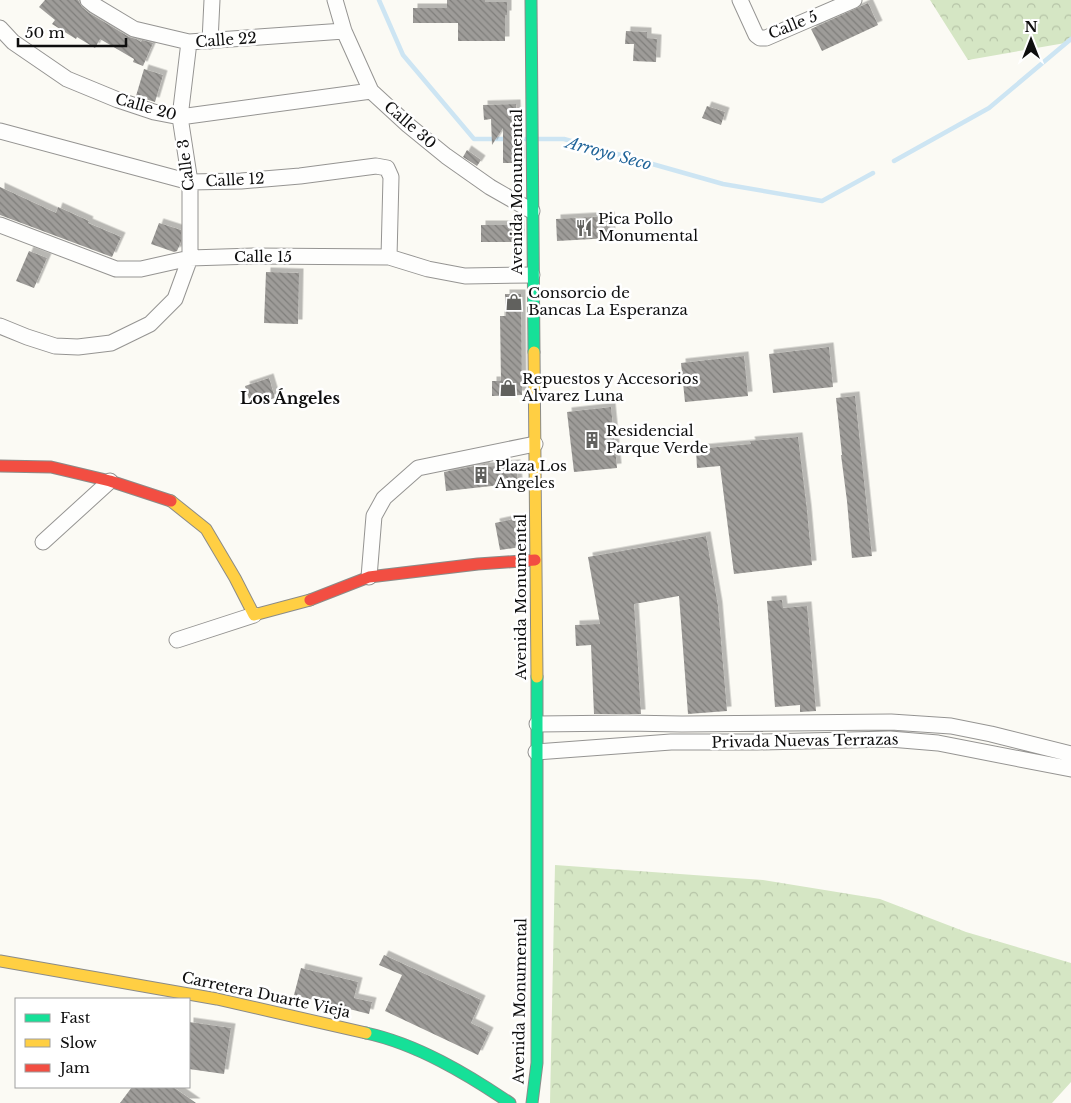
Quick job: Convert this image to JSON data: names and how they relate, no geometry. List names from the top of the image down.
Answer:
{
  "streets": {
    "main road": ["Avenida Monumental", "Carretera Duarte Vieja"],
    "street": [
      "Calle 5",
      "Calle 22",
      "Calle 20",
      "Calle 30",
      "Calle 3",
      "Calle 12",
      "Calle 15",
      "Privada Nuevas Terrazas"
    ]
  },
  "crossings": [
    ["Calle 22", "Calle 30"],
    ["Calle 22", "Calle 3"],
    ["Calle 20", "Calle 30"],
    ["Calle 20", "Calle 3"],
    ["Calle 30", "Avenida Monumental"],
    ["Calle 3", "Calle 12"],
    ["Calle 3", "Calle 15"],
    ["Calle 12", "Calle 15"],
    ["Avenida Monumental", "Calle 15"],
    ["Avenida Monumental", "Privada Nuevas Terrazas"]
  ],
  "districts": ["Los Ángeles"],
  "water": ["Arroyo Seco"],
  "places": {
    "restaurant": ["Pica Pollo Monumental"],
    "shop": ["Consorcio de Bancas La Esperanza", "Repuestos y Accesorios Alvarez Luna"],
    "building": ["Residencial Parque Verde", "Plaza Los Angeles"]
  },
  "legend": ["Fast", "Slow", "Jam"],
  "scale_bar": "50 m",
  "north": "top"
}
